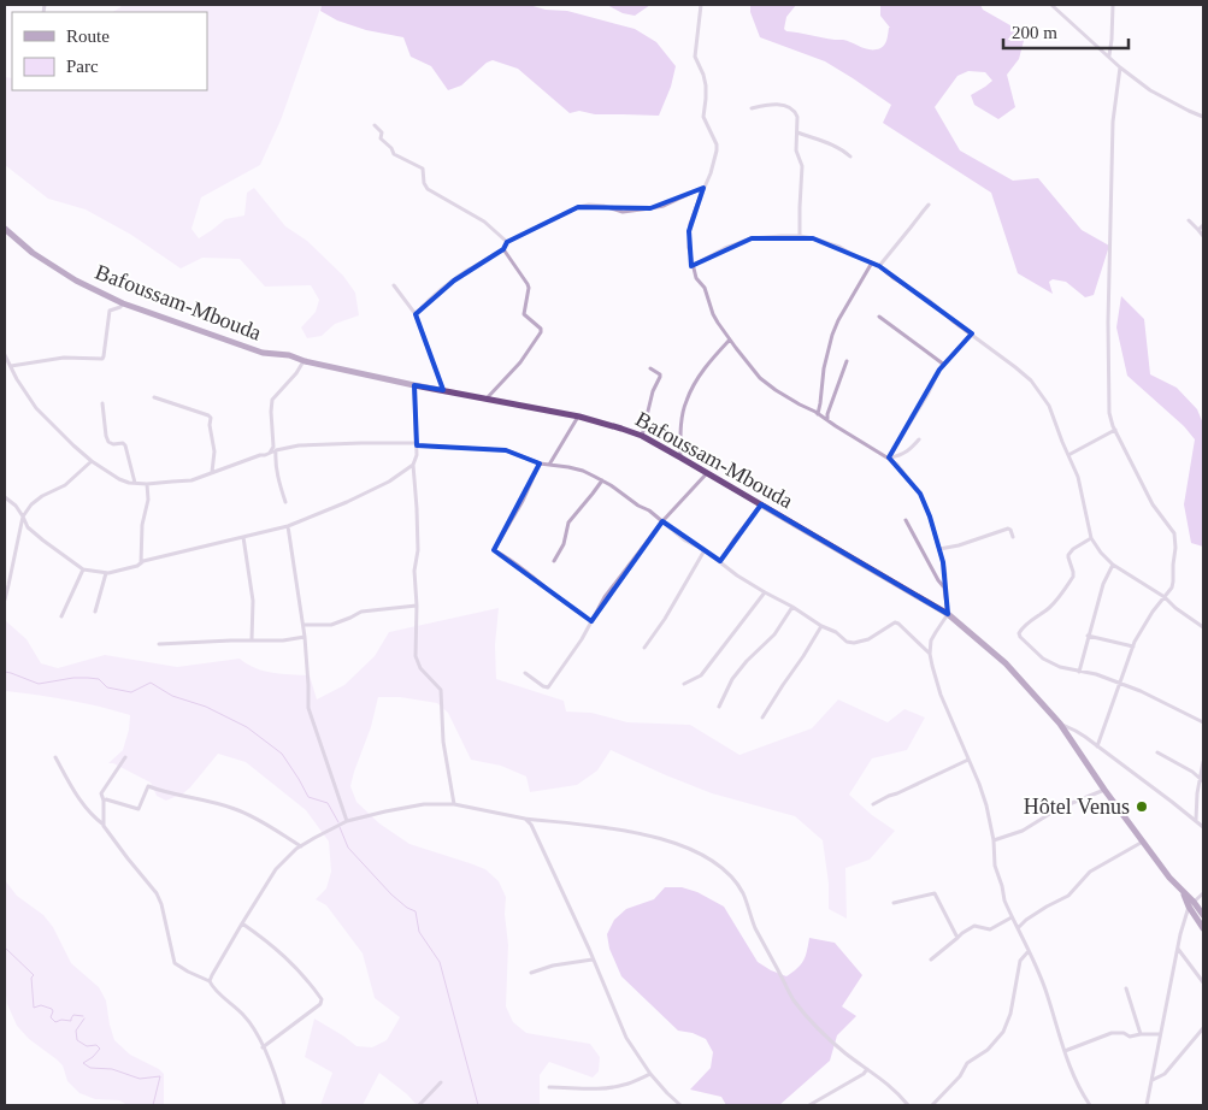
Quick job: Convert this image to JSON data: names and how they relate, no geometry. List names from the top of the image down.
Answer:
{
  "streets": {
    "highway": ["Bafoussam-Mbouda"]
  },
  "places": ["Hôtel Venus"],
  "legend": ["Route", "Parc"],
  "scale_bar": "200 m"
}
